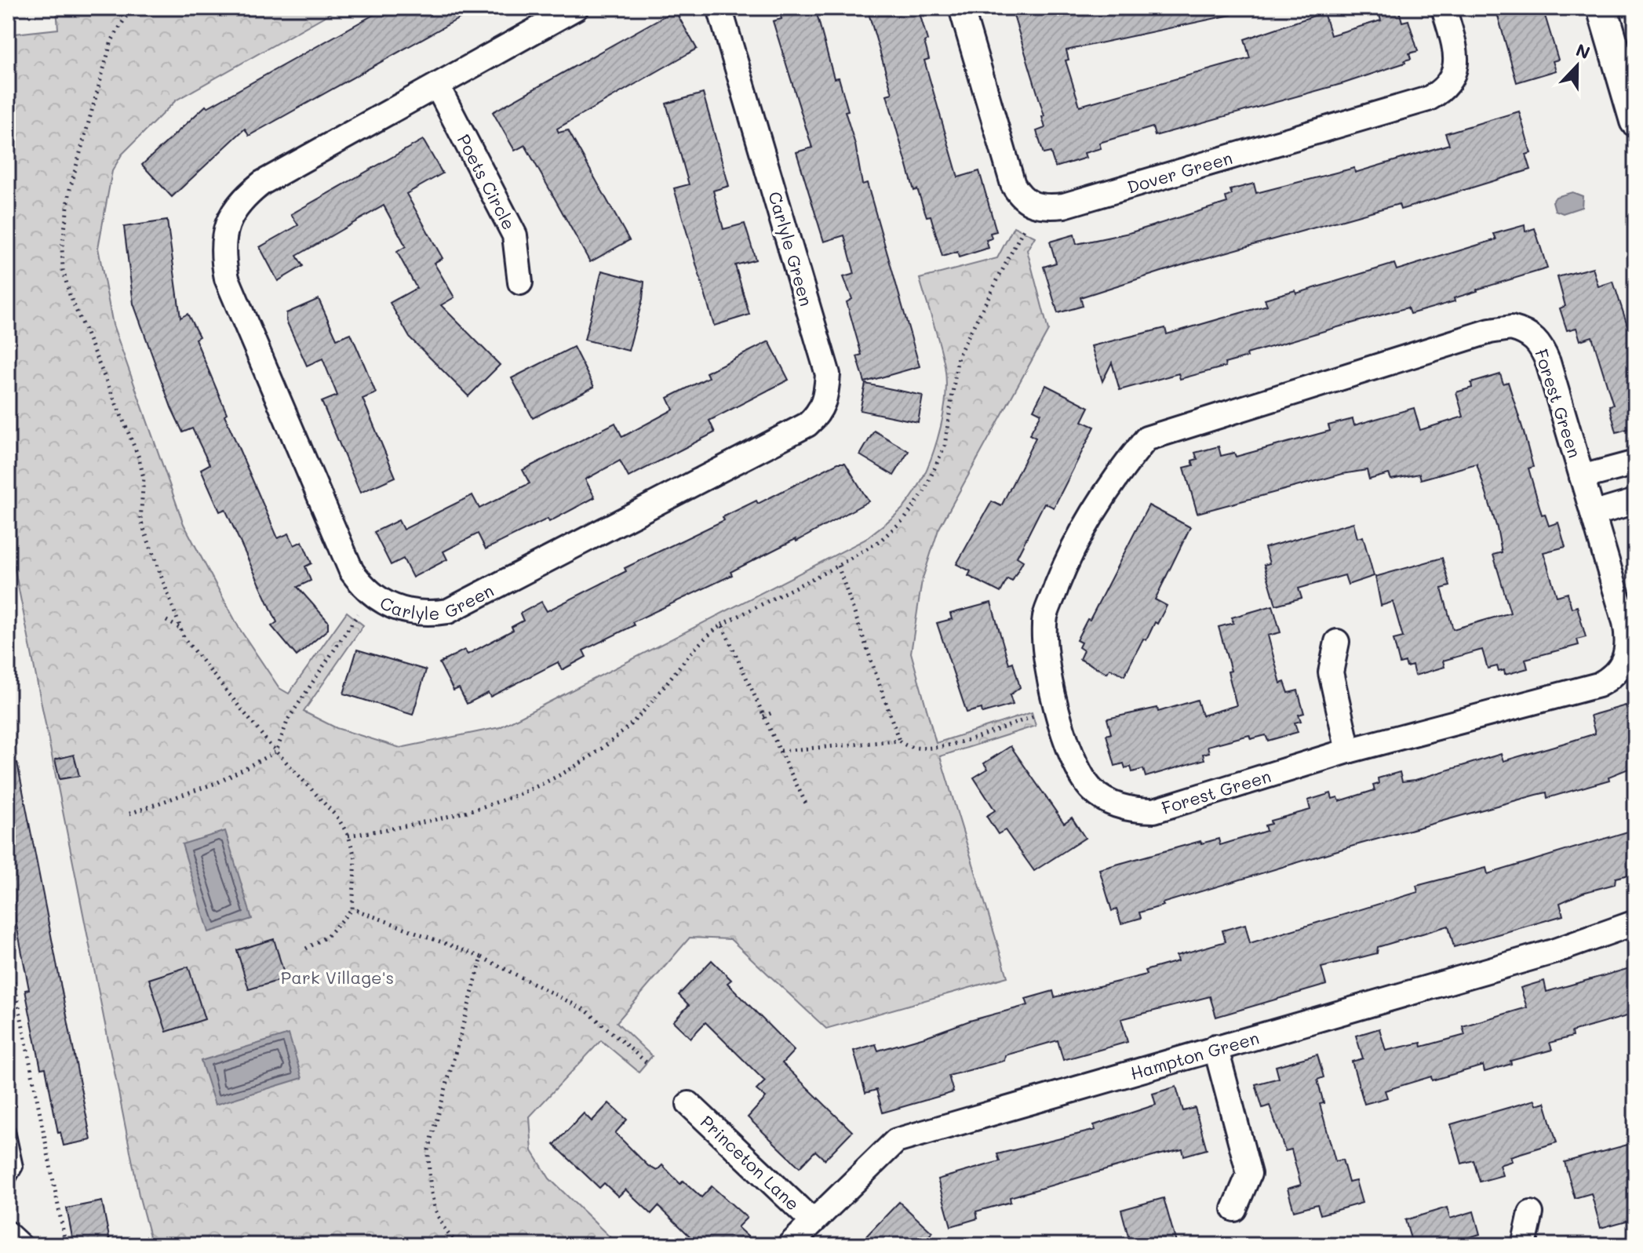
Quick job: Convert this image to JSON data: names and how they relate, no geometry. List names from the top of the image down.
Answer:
{
  "streets": {
    "street": [
      "Dover Green",
      "Poets Circle",
      "Carlyle Green",
      "Forest Green",
      "Hampton Green",
      "Princeton Lane"
    ]
  },
  "crossings": [
    ["Poets Circle", "Carlyle Green"],
    ["Hampton Green", "Princeton Lane"]
  ],
  "parks": ["Park Village's"],
  "north": "top"
}
